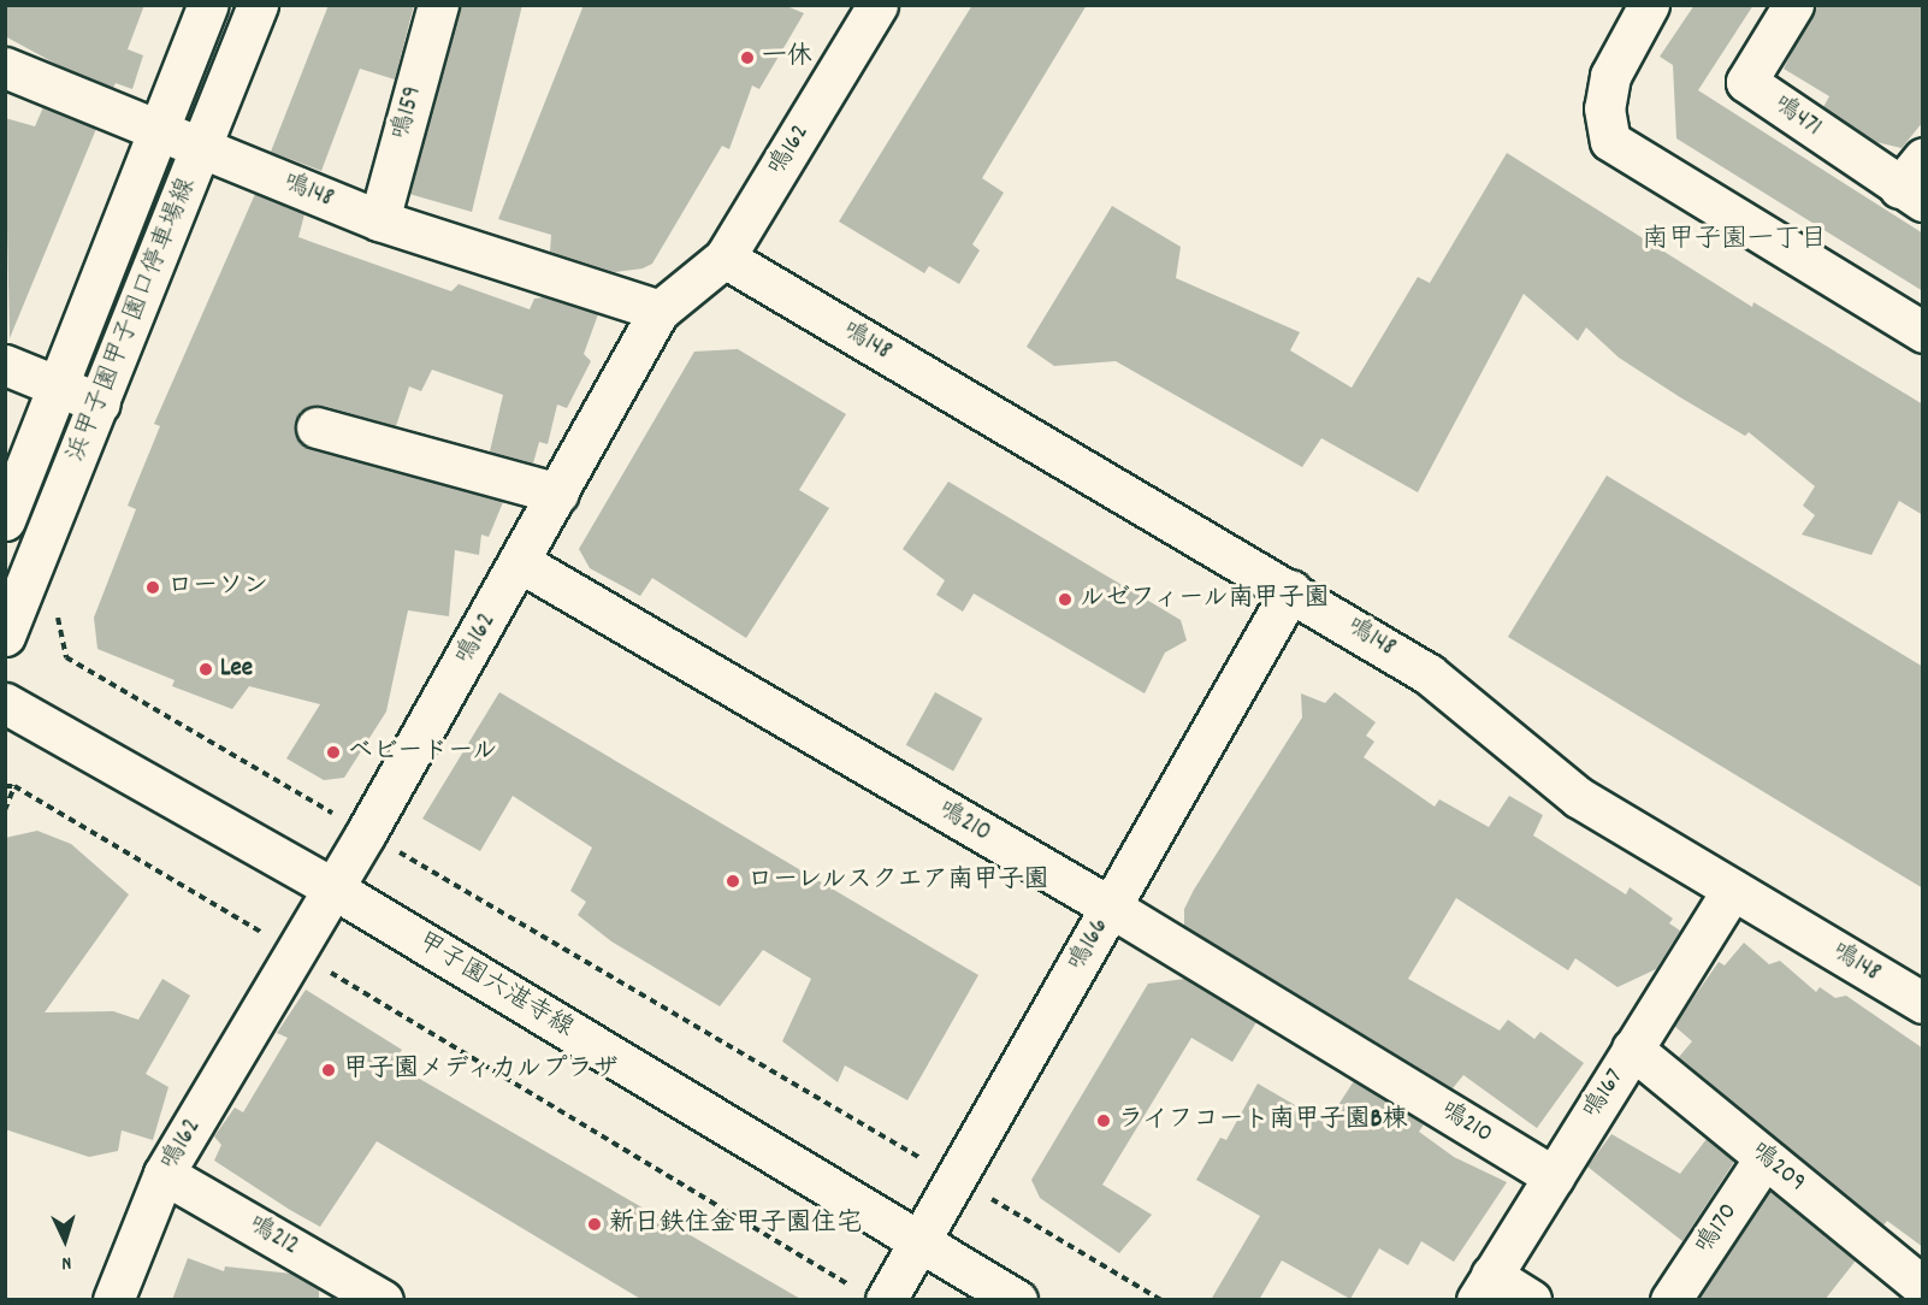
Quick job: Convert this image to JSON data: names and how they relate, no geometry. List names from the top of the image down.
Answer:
{
  "streets": {
    "street": [
      "鳴159",
      "鳴471",
      "鳴162",
      "鳴148",
      "浜甲子園甲子園口停車場線",
      "鳴210",
      "鳴166",
      "甲子園六湛寺線",
      "鳴167",
      "鳴209",
      "鳴170",
      "鳴212"
    ]
  },
  "crossings": [
    ["鳴159", "鳴148"],
    ["鳴162", "鳴148"],
    ["鳴162", "鳴210"],
    ["鳴162", "甲子園六湛寺線"],
    ["鳴162", "鳴212"],
    ["鳴148", "浜甲子園甲子園口停車場線"],
    ["鳴148", "鳴166"],
    ["鳴148", "鳴167"],
    ["鳴210", "鳴166"],
    ["鳴210", "鳴167"],
    ["鳴166", "甲子園六湛寺線"],
    ["鳴167", "鳴209"],
    ["鳴209", "鳴170"]
  ],
  "districts": ["南甲子園一丁目"],
  "places": [
    "一休",
    "ローソン",
    "ルゼフィール南甲子園",
    "Lee",
    "ベビードール",
    "ローレルスクエア南甲子園",
    "甲子園メディカルプラザ",
    "ライフコート南甲子園B棟",
    "新日鉄住金甲子園住宅"
  ],
  "north": "bottom"
}
